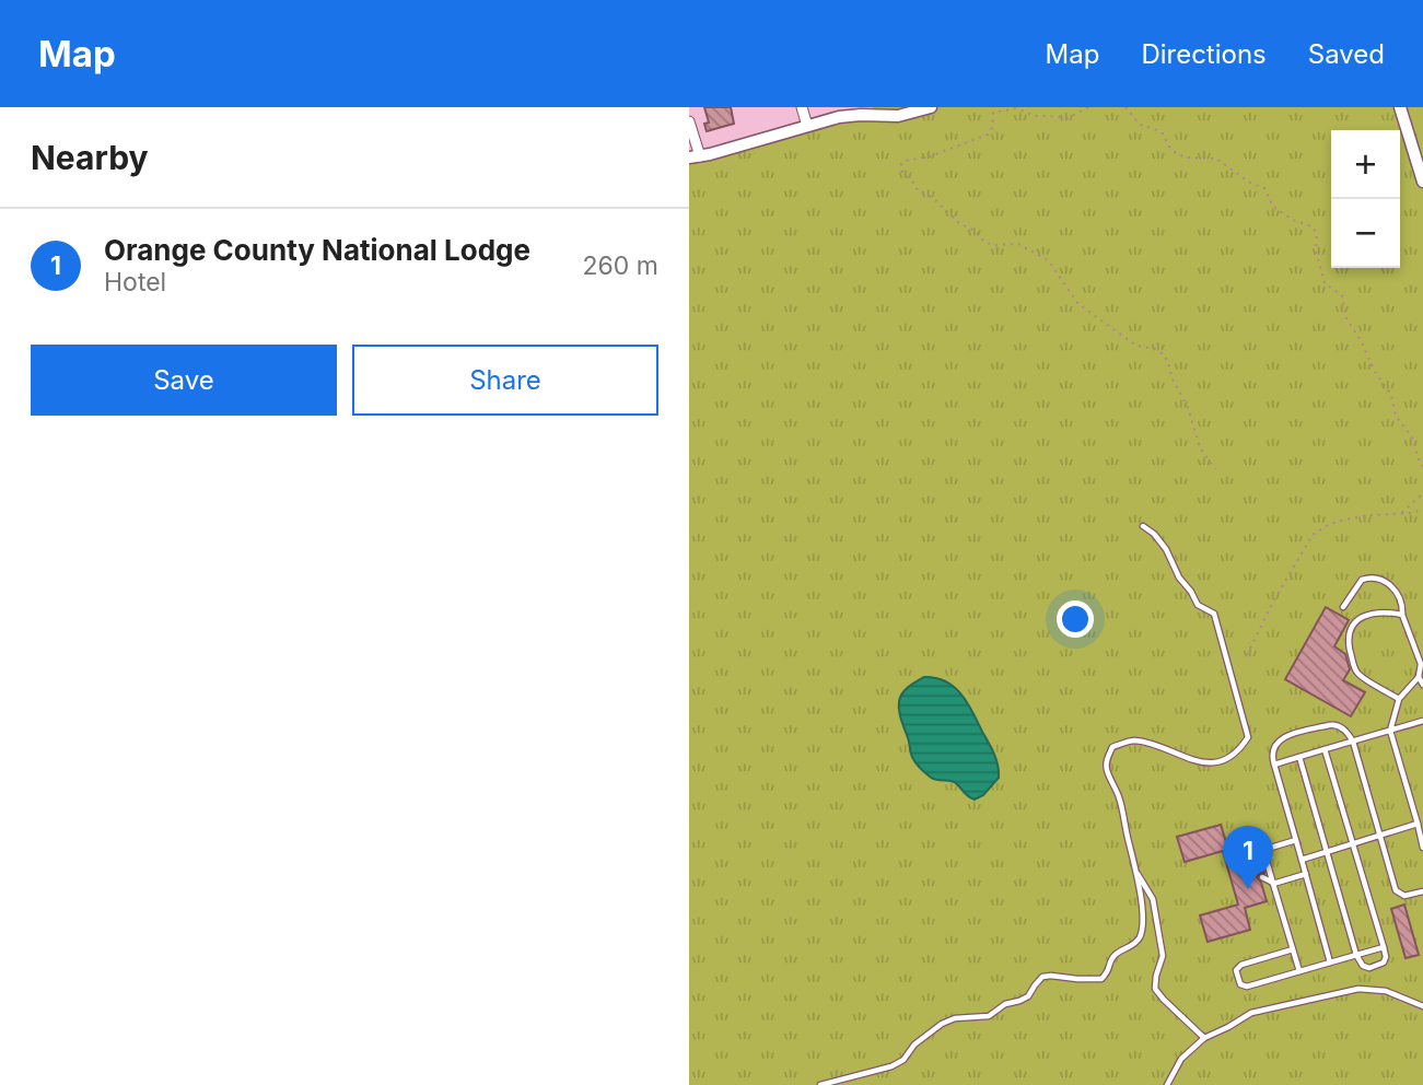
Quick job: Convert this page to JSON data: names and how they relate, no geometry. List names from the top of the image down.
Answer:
{
  "page": {
    "header": "Map",
    "nav": ["Map", "Directions", "Saved"],
    "heading": "Nearby",
    "map_buttons": ["+", "−"],
    "list": [
      {
        "mark": "1",
        "name": "Orange County National Lodge",
        "note": "Hotel",
        "value": "260 m"
      }
    ],
    "buttons": ["Save", "Share"],
    "pins": "1"
  }
}
